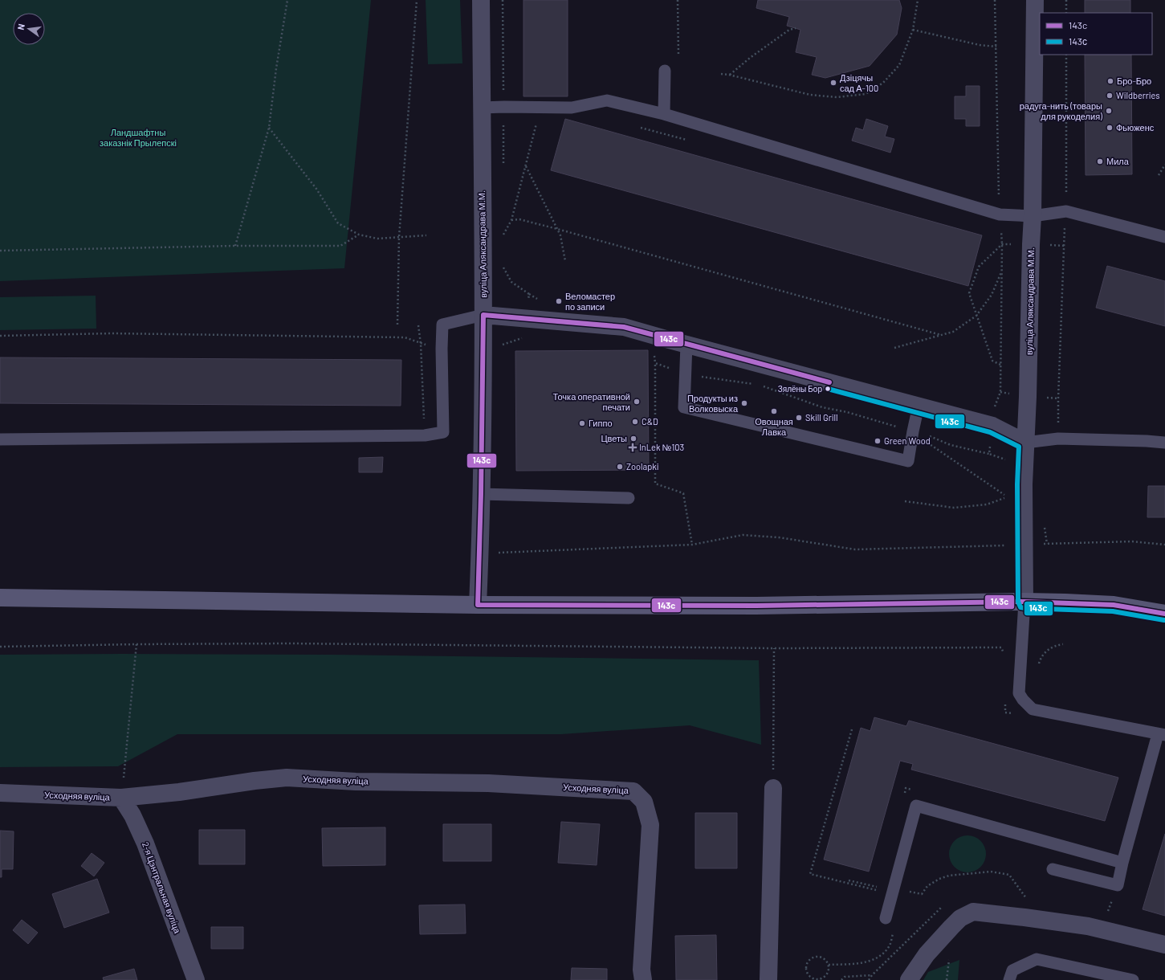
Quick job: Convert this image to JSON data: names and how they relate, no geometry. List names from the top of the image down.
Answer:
{
  "streets": {
    "street": ["вуліца Аляксандрава М.М.", "Усходняя вуліца", "2-я Цэнтральная вуліца"]
  },
  "crossings": [
    ["Усходняя вуліца", "2-я Цэнтральная вуліца"]
  ],
  "parks": ["Ландшафтны заказнік Прылепскі"],
  "places": {
    "other": [
      "Бро-Бро",
      "Дзіцячы сад А-100",
      "Wildberries",
      "радуга-нить (товары для рукоделия)",
      "Фьюженс",
      "Мила",
      "Веломастер по записи",
      "Зялёны Бор",
      "Точка оперативной печати",
      "Продукты из Волковыска",
      "Овощная Лавка",
      "Skill Grill",
      "C&D",
      "Гиппо",
      "Цветы",
      "Green Wood",
      "Zoolapki"
    ],
    "health": ["InLek №103"]
  },
  "lines": ["transit line 143c", "transit line 143с"],
  "legend": ["143c", "143с"],
  "north": "left"
}
